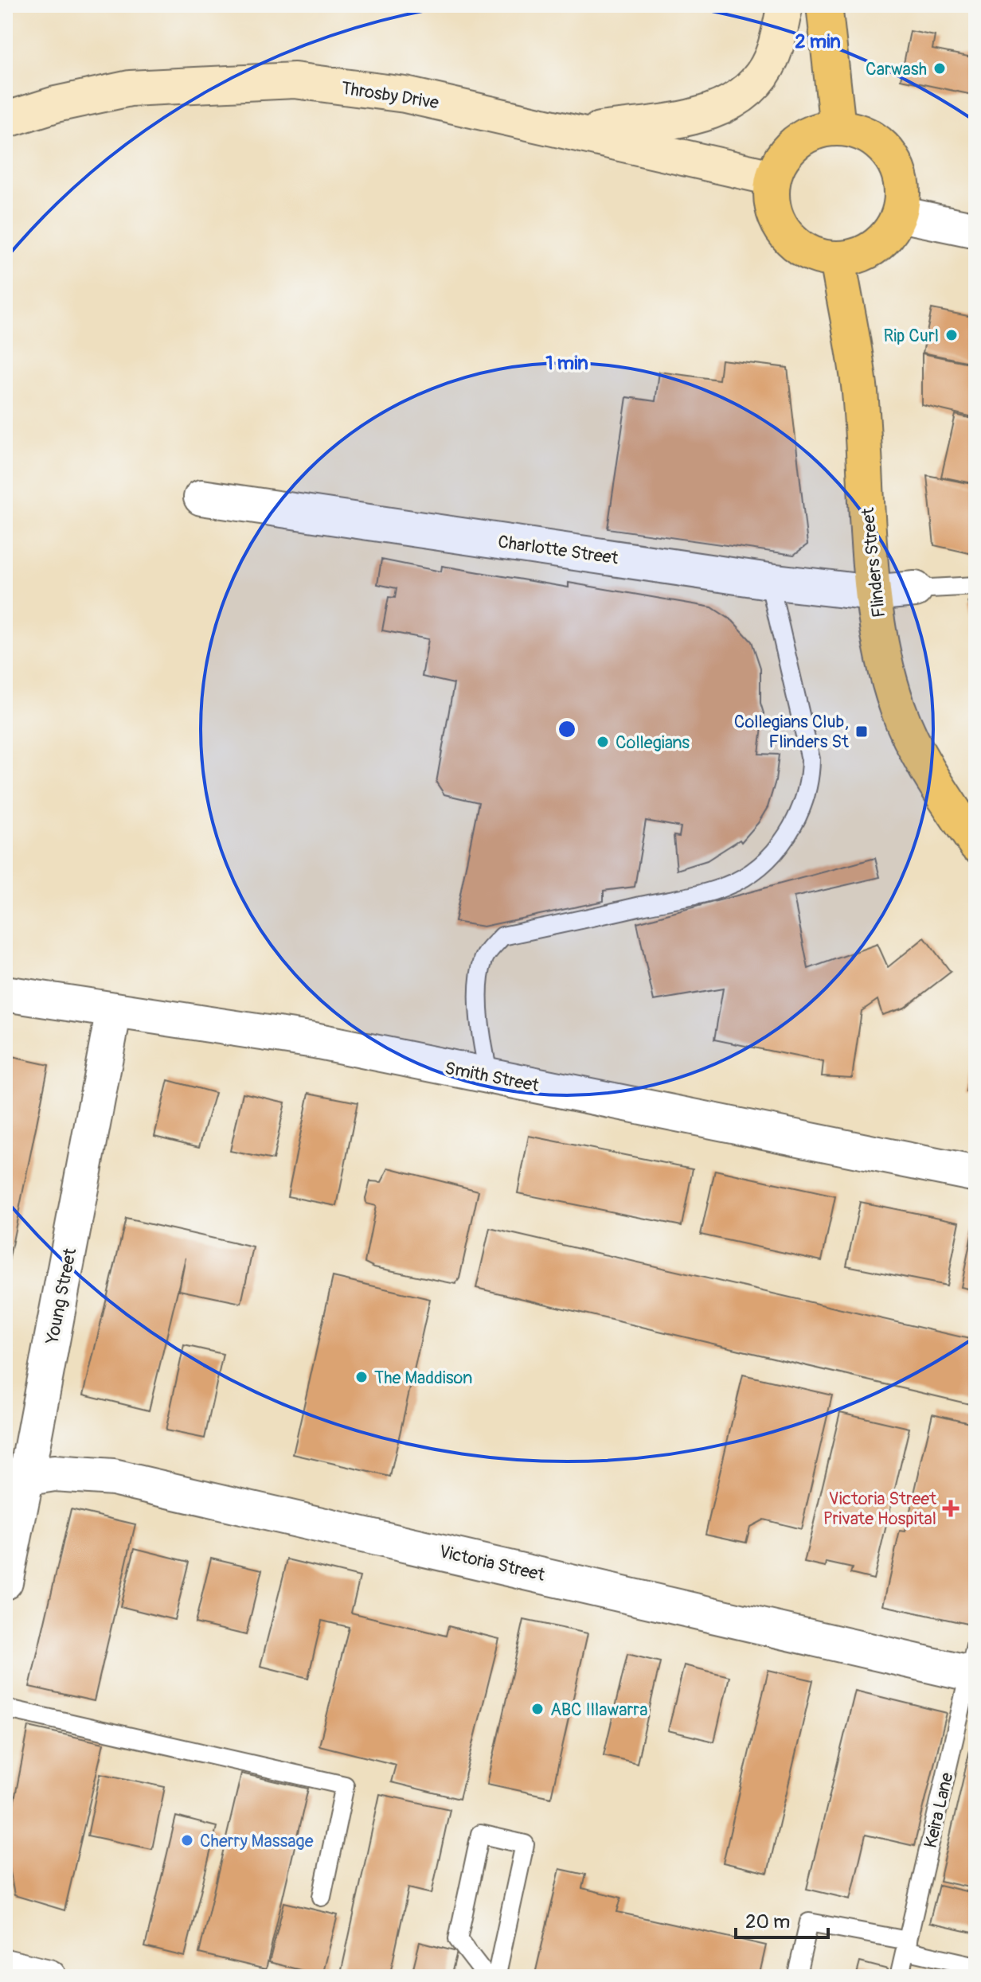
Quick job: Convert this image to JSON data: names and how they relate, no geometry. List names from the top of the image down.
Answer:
{
  "streets": {
    "main road": ["Throsby Drive", "Flinders Street"],
    "street": [
      "Charlotte Street",
      "Smith Street",
      "Young Street",
      "Victoria Street"
    ],
    "lane": ["Keira Lane"]
  },
  "crossings": [
    ["Throsby Drive", "Flinders Street"],
    ["Charlotte Street", "Flinders Street"],
    ["Smith Street", "Young Street"],
    ["Young Street", "Victoria Street"],
    ["Victoria Street", "Keira Lane"]
  ],
  "places": {
    "other": [
      "Carwash",
      "Rip Curl",
      "Collegians",
      "The Maddison",
      "ABC Illawarra",
      "Cherry Massage"
    ],
    "transit": ["Collegians Club, Flinders St"],
    "health": ["Victoria Street Private Hospital"]
  },
  "scale_bar": "20 m",
  "rings": ["2 min", "1 min"]
}
